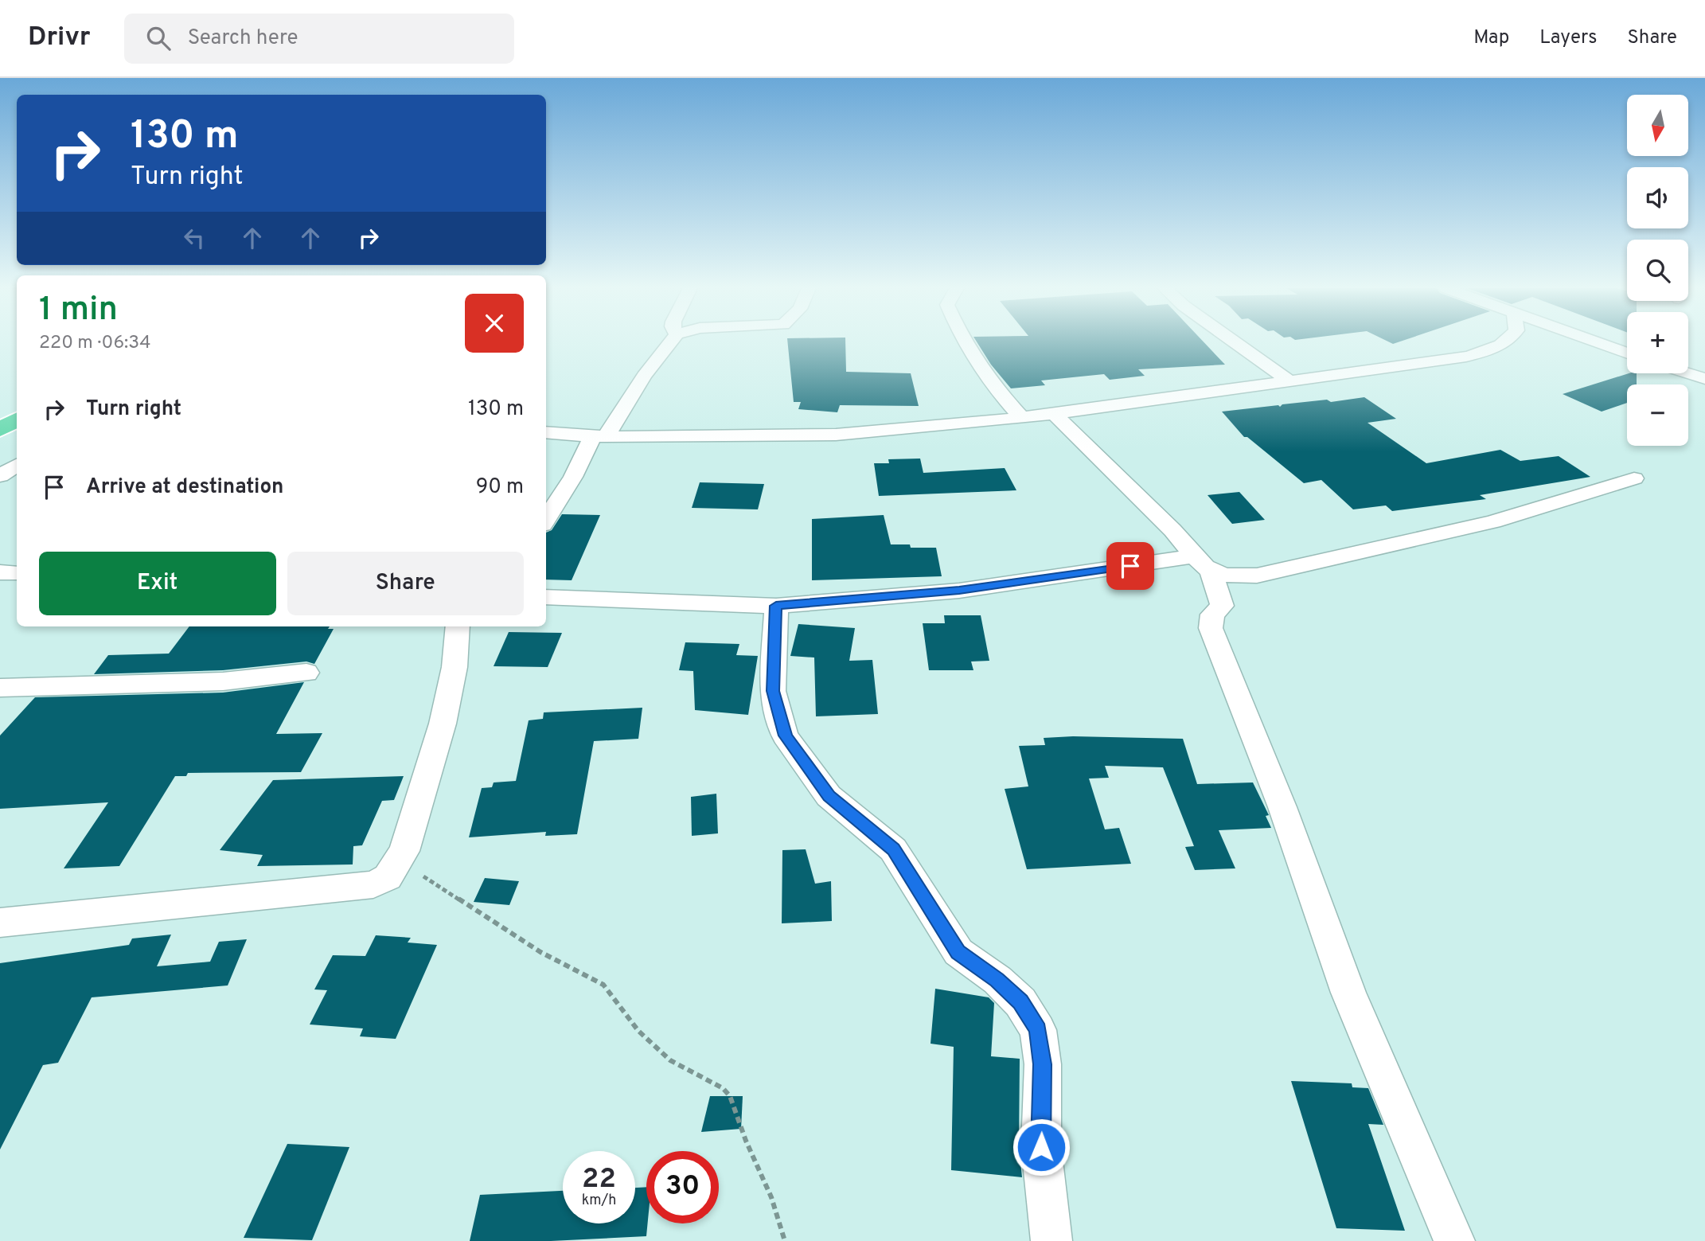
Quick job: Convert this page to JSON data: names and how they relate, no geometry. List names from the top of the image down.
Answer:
{
  "north": "bottom",
  "page": {
    "header": "Drivr",
    "search": "Search here",
    "nav": ["Map", "Layers", "Share"],
    "map_buttons": ["+", "−"],
    "turn": ["130 m", "Turn right"],
    "heading": ["1 min", "220 m · 06:34"],
    "list": [
      {
        "name": "Turn right",
        "value": "130 m"
      },
      {
        "name": "Arrive at destination",
        "value": "90 m"
      }
    ],
    "buttons": ["Exit", "Share"],
    "speed": "22 km/h",
    "limit": "30"
  }
}
